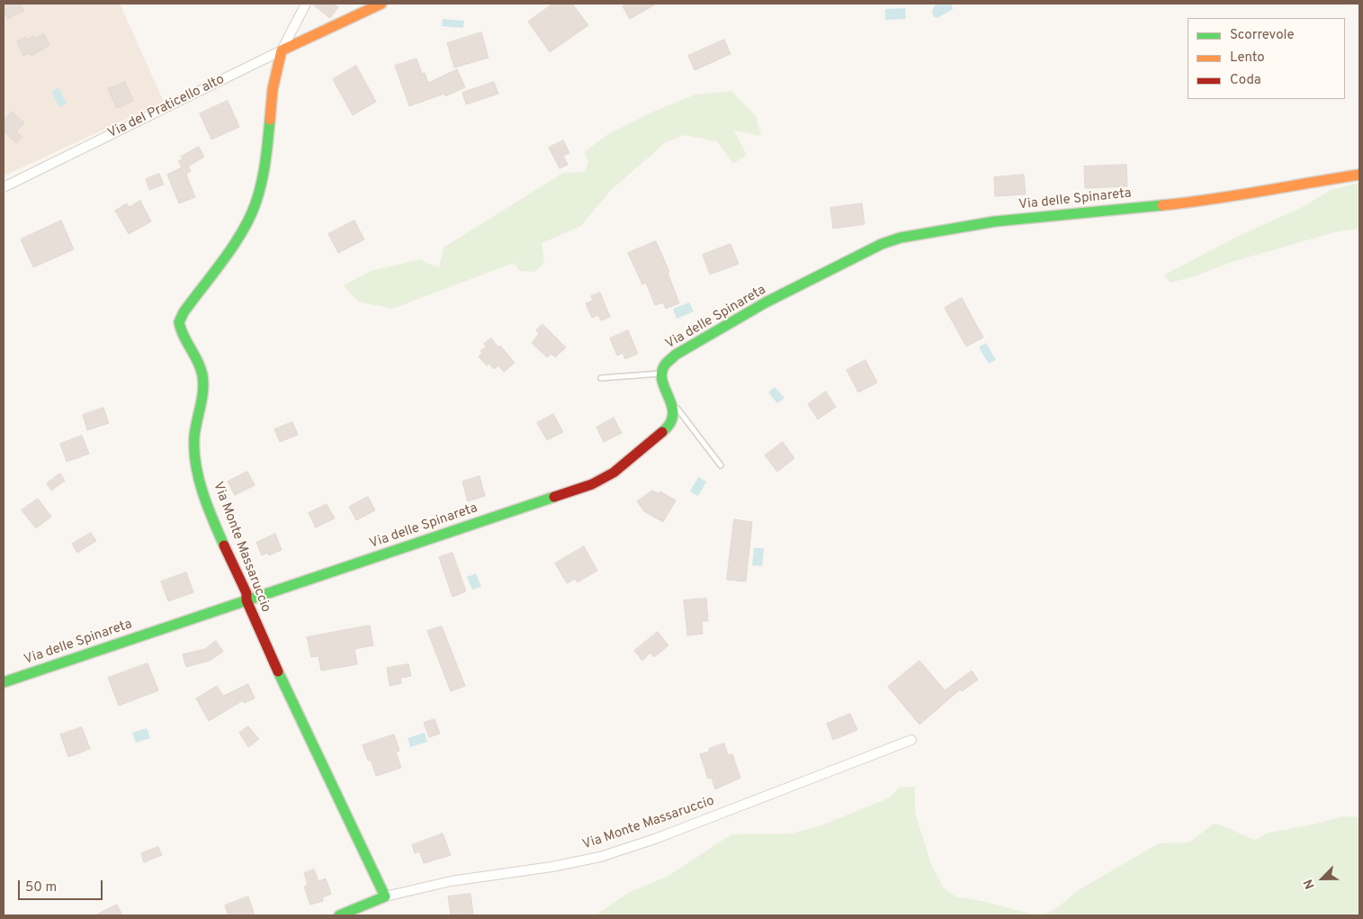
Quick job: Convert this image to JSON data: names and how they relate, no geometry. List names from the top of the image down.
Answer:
{
  "streets": {
    "street": ["Via del Praticello alto", "Via delle Spinareta", "Via Monte Massaruccio"]
  },
  "crossings": [
    ["Via del Praticello alto", "Via Monte Massaruccio"],
    ["Via delle Spinareta", "Via Monte Massaruccio"]
  ],
  "legend": ["Scorrevole", "Lento", "Coda"],
  "scale_bar": "50 m",
  "north": "bottom left"
}
